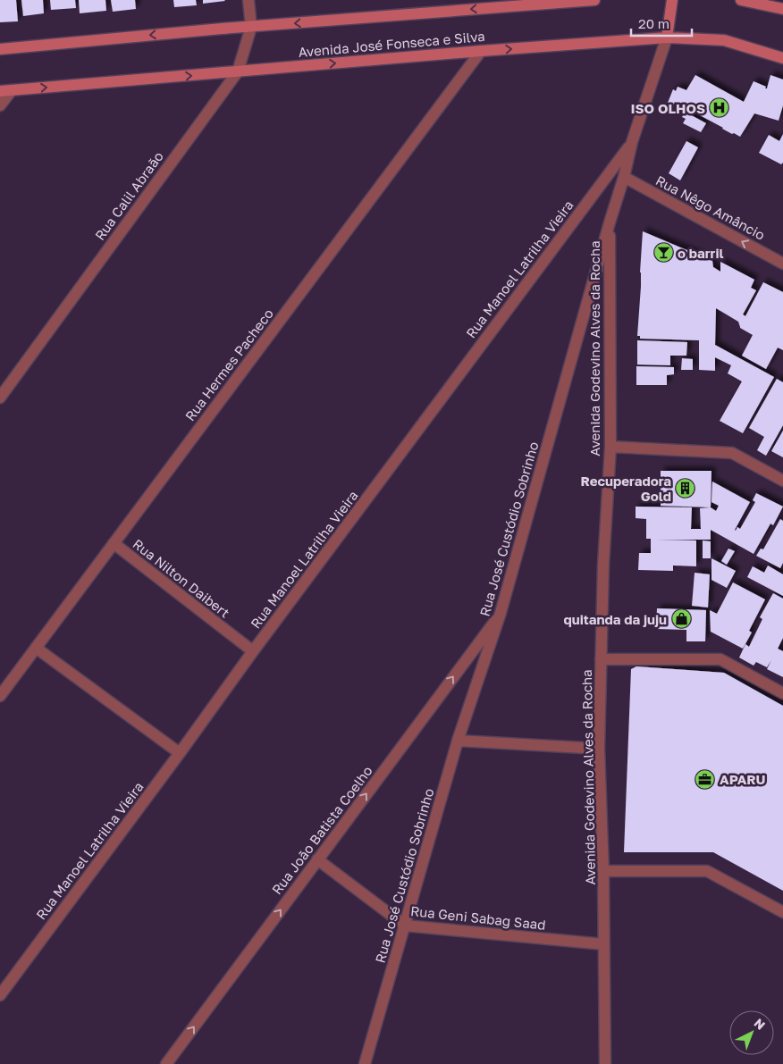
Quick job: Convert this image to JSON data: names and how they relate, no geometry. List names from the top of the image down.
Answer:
{
  "streets": {
    "main road": ["Avenida José Fonseca e Silva", "Rua José Custódio Sobrinho"],
    "street": [
      "Rua Calil Abraão",
      "Rua Nêgo Amâncio",
      "Rua Manoel Latrilha Vieira",
      "Avenida Godevino Alves da Rocha",
      "Rua Hermes Pacheco",
      "Rua Nilton Daibert",
      "Rua João Batista Coelho",
      "Rua Geni Sabag Saad"
    ]
  },
  "crossings": [
    ["Avenida José Fonseca e Silva", "Rua Calil Abraão"],
    ["Avenida José Fonseca e Silva", "Rua Hermes Pacheco"],
    ["Avenida José Fonseca e Silva", "Rua José Custódio Sobrinho"],
    ["Rua Nêgo Amâncio", "Rua José Custódio Sobrinho"],
    ["Rua Manoel Latrilha Vieira", "Rua José Custódio Sobrinho"],
    ["Rua Manoel Latrilha Vieira", "Rua Nilton Daibert"],
    ["Avenida Godevino Alves da Rocha", "Rua José Custódio Sobrinho"],
    ["Avenida Godevino Alves da Rocha", "Rua Geni Sabag Saad"],
    ["Rua Hermes Pacheco", "Rua Nilton Daibert"],
    ["Rua José Custódio Sobrinho", "Rua João Batista Coelho"],
    ["Rua José Custódio Sobrinho", "Rua Geni Sabag Saad"],
    ["Rua João Batista Coelho", "Rua Geni Sabag Saad"]
  ],
  "one_way": ["Rua Nêgo Amâncio", "Rua João Batista Coelho"],
  "places": {
    "hospital": ["ISO OLHOS"],
    "bar": ["o barril"],
    "building": ["Recuperadora Gold"],
    "shop": ["quitanda da juju"],
    "office": ["APARU"]
  },
  "scale_bar": "20 m",
  "north": "top right"
}
